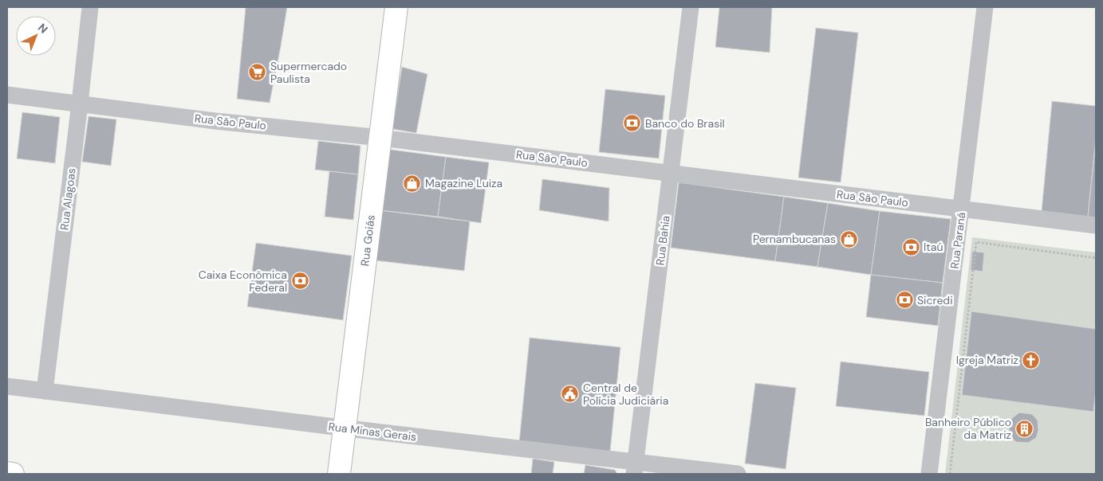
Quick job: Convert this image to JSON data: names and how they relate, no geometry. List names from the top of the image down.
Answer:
{
  "streets": {
    "main road": ["Rua Goiás"],
    "street": [
      "Rua São Paulo",
      "Rua Alagoas",
      "Rua Bahia",
      "Rua Paraná",
      "Rua Minas Gerais"
    ]
  },
  "crossings": [
    ["Rua São Paulo", "Rua Alagoas"],
    ["Rua São Paulo", "Rua Goiás"],
    ["Rua São Paulo", "Rua Bahia"],
    ["Rua São Paulo", "Rua Paraná"],
    ["Rua Alagoas", "Rua Minas Gerais"],
    ["Rua Goiás", "Rua Minas Gerais"],
    ["Rua Bahia", "Rua Minas Gerais"]
  ],
  "places": {
    "supermarket": ["Supermercado Paulista"],
    "bank": [
      "Banco do Brasil",
      "Itaú",
      "Caixa Econômica Federal",
      "Sicredi"
    ],
    "shop": ["Magazine Luiza", "Pernambucanas"],
    "church": ["Igreja Matriz"],
    "public building": ["Central de Polícia Judiciária"],
    "building": ["Banheiro Público da Matriz"]
  },
  "north": "top right"
}
